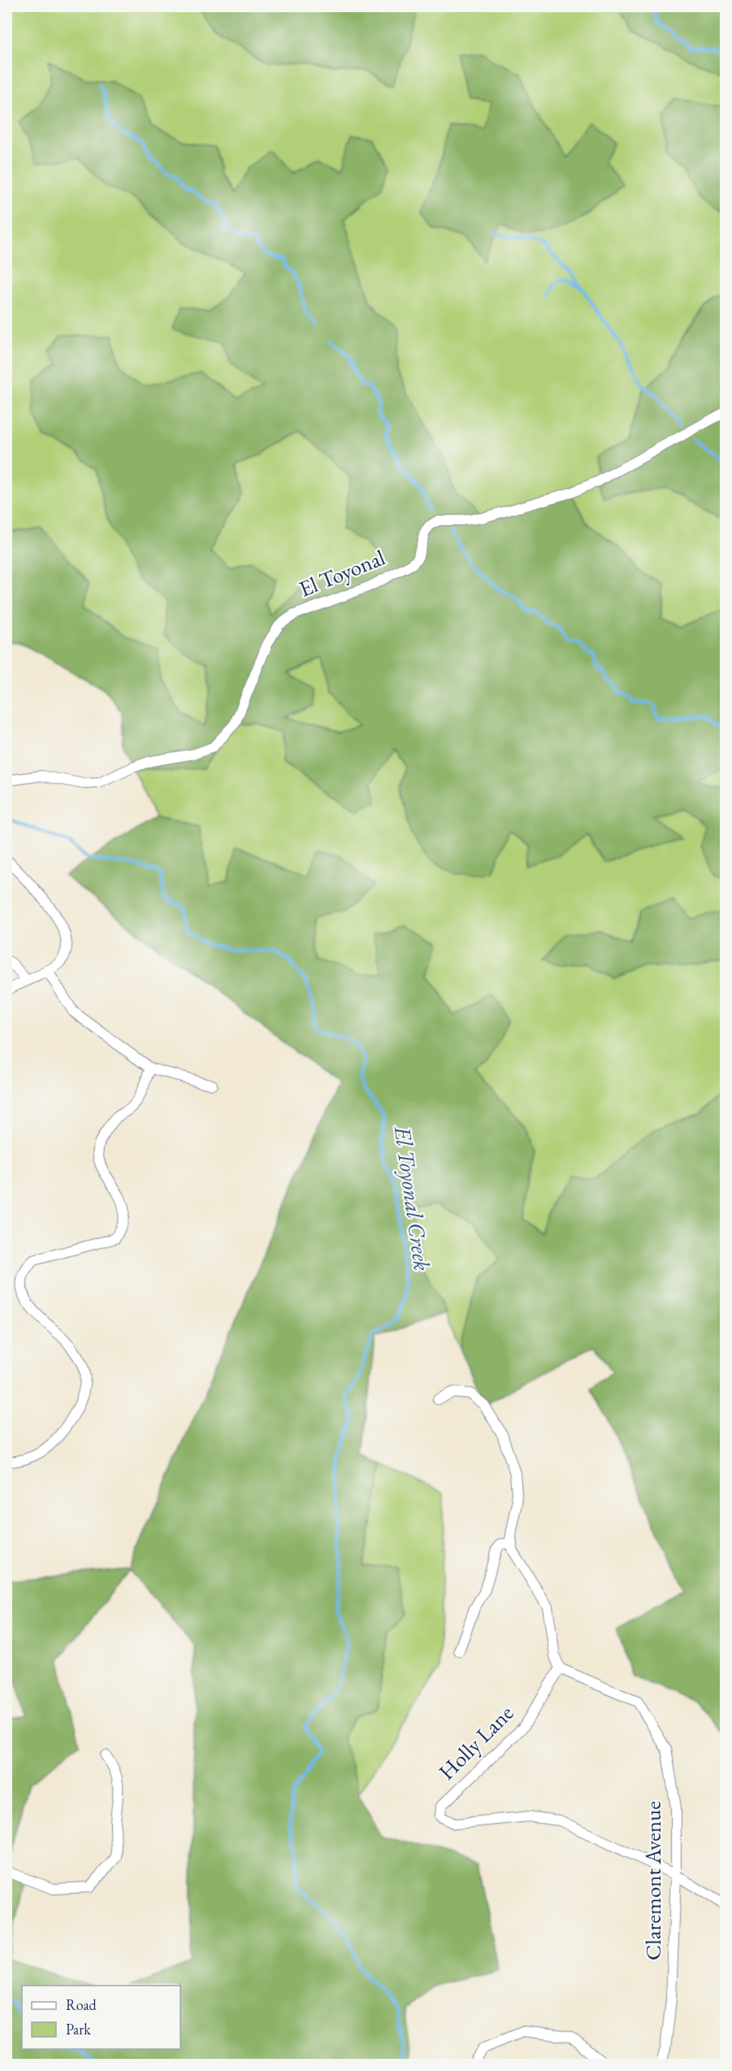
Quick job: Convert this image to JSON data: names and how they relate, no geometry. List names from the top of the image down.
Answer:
{
  "streets": {
    "street": ["El Toyonal", "Holly Lane", "Claremont Avenue"]
  },
  "crossings": [
    ["Holly Lane", "Claremont Avenue"]
  ],
  "water": ["El Toyonal Creek"],
  "legend": ["Road", "Park"]
}
